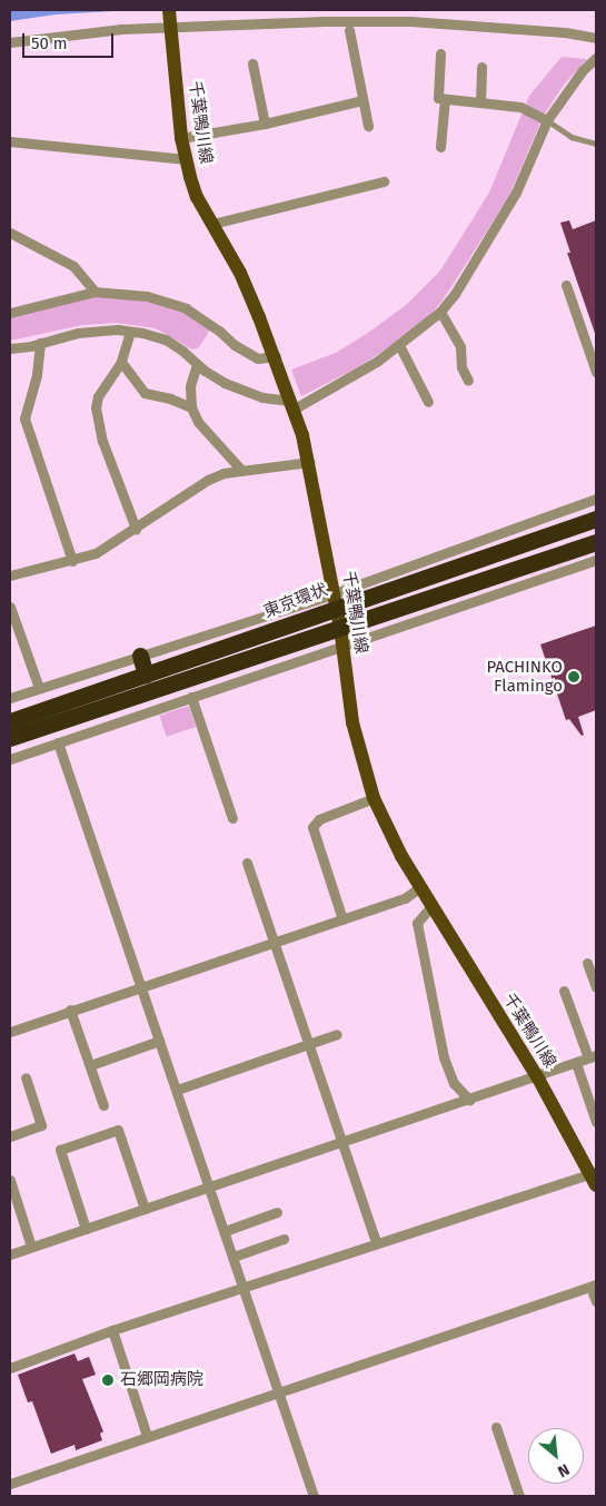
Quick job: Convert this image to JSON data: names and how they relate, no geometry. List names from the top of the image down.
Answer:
{
  "streets": {
    "highway": ["東京環状"],
    "main road": ["千葉鴨川線"]
  },
  "crossings": [
    ["千葉鴨川線", "東京環状"]
  ],
  "places": ["PACHINKO Flamingo", "石郷岡病院"],
  "scale_bar": "50 m",
  "north": "bottom right"
}
